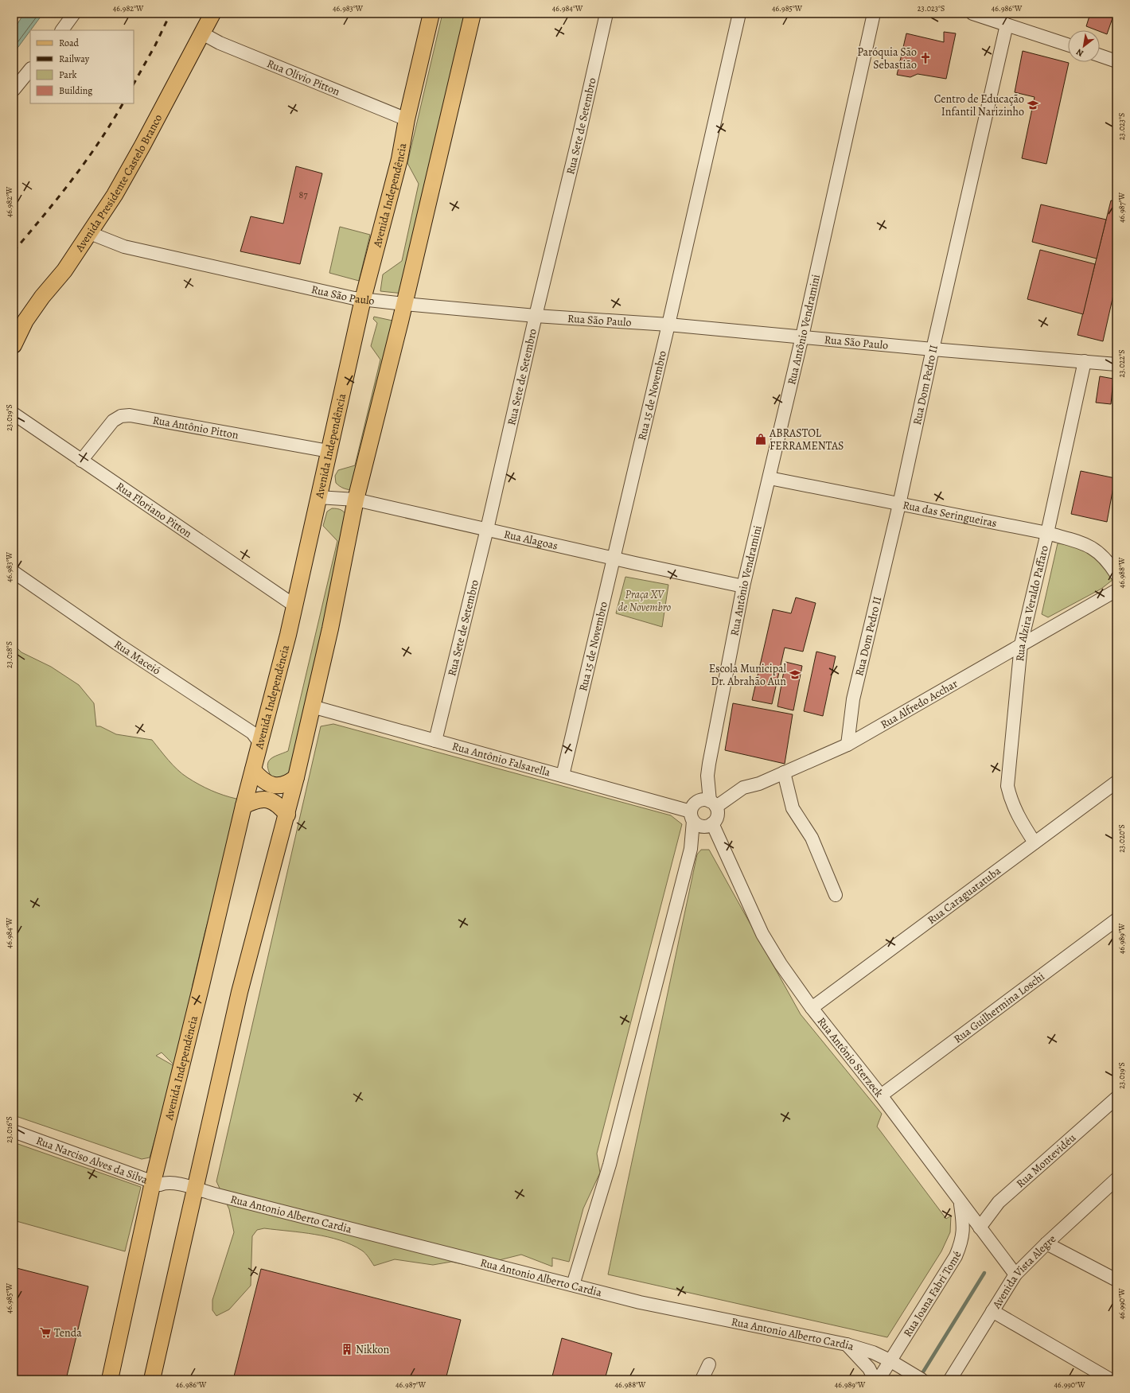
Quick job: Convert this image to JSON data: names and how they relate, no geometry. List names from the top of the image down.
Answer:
{
  "streets": {
    "main road": ["Avenida Presidente Castelo Branco", "Avenida Independência"],
    "street": [
      "Rua Olívio Pitton",
      "Rua Sete de Setembro",
      "Rua São Paulo",
      "Rua Antônio Vendramini",
      "Rua Dom Pedro II",
      "Rua 15 de Novembro",
      "Rua Antônio Pitton",
      "Rua Floriano Pitton",
      "Rua das Seringueiras",
      "Rua Alagoas",
      "Rua Alzira Veraldo Paffaro",
      "Rua Maceió",
      "Rua Alfredo Acchar",
      "Rua Antônio Falsarella",
      "Rua Caraguatatuba",
      "Rua Guilhermina Loschi",
      "Rua Antônio Sterzeck",
      "Rua Narciso Alves da Silva",
      "Rua Montevidéu",
      "Rua Antonio Alberto Cardia",
      "Avenida Vista Alegre",
      "Rua Joana Fabri Tomé"
    ]
  },
  "crossings": [
    ["Rua Olívio Pitton", "Avenida Presidente Castelo Branco"],
    ["Rua Olívio Pitton", "Avenida Independência"],
    ["Rua Sete de Setembro", "Rua São Paulo"],
    ["Rua Sete de Setembro", "Rua Alagoas"],
    ["Rua Sete de Setembro", "Rua Antônio Falsarella"],
    ["Avenida Presidente Castelo Branco", "Rua São Paulo"],
    ["Avenida Independência", "Rua São Paulo"],
    ["Avenida Independência", "Rua Antônio Pitton"],
    ["Avenida Independência", "Rua Floriano Pitton"],
    ["Avenida Independência", "Rua Alagoas"],
    ["Avenida Independência", "Rua Maceió"],
    ["Avenida Independência", "Rua Narciso Alves da Silva"],
    ["Rua São Paulo", "Rua Antônio Vendramini"],
    ["Rua São Paulo", "Rua Dom Pedro II"],
    ["Rua São Paulo", "Rua 15 de Novembro"],
    ["Rua São Paulo", "Rua Alzira Veraldo Paffaro"],
    ["Rua Antônio Vendramini", "Rua das Seringueiras"],
    ["Rua Antônio Vendramini", "Rua Alagoas"],
    ["Rua Antônio Vendramini", "Rua Alfredo Acchar"],
    ["Rua Antônio Vendramini", "Rua Antônio Falsarella"],
    ["Rua Antônio Vendramini", "Rua Antônio Sterzeck"],
    ["Rua Dom Pedro II", "Rua das Seringueiras"],
    ["Rua Dom Pedro II", "Rua Alfredo Acchar"],
    ["Rua 15 de Novembro", "Rua Alagoas"],
    ["Rua 15 de Novembro", "Rua Antônio Falsarella"],
    ["Rua Antônio Pitton", "Rua Floriano Pitton"],
    ["Rua das Seringueiras", "Rua Alzira Veraldo Paffaro"],
    ["Rua Alzira Veraldo Paffaro", "Rua Alfredo Acchar"],
    ["Rua Alzira Veraldo Paffaro", "Rua Caraguatatuba"],
    ["Rua Alfredo Acchar", "Rua Antônio Falsarella"],
    ["Rua Alfredo Acchar", "Rua Antônio Sterzeck"],
    ["Rua Antônio Falsarella", "Rua Antônio Sterzeck"],
    ["Rua Caraguatatuba", "Rua Antônio Sterzeck"],
    ["Rua Guilhermina Loschi", "Rua Antônio Sterzeck"],
    ["Rua Antônio Sterzeck", "Rua Montevidéu"],
    ["Rua Antônio Sterzeck", "Avenida Vista Alegre"],
    ["Rua Antônio Sterzeck", "Rua Joana Fabri Tomé"],
    ["Rua Narciso Alves da Silva", "Rua Antonio Alberto Cardia"],
    ["Rua Antonio Alberto Cardia", "Rua Joana Fabri Tomé"]
  ],
  "parks": ["Praça XV de Novembro"],
  "places": {
    "church": ["Paróquia São Sebastião"],
    "school or university": ["Centro de Educação Infantil Narizinho", "Escola Municipal Dr. Abrahão Aun"],
    "shop": ["ABRASTOL FERRAMENTAS"],
    "supermarket": ["Tenda"],
    "building": ["Nikkon"]
  },
  "house_numbers": ["87"],
  "legend": [
    "Road",
    "Railway",
    "Park",
    "Building"
  ],
  "north": "bottom left",
  "coordinates": [
    "46.982°W",
    "46.983°W",
    "46.984°W",
    "46.985°W",
    "23.023°S",
    "46.986°W",
    "46.987°W",
    "23.022°S",
    "23.019°S",
    "46.988°W",
    "23.018°S",
    "23.020°S",
    "46.989°W",
    "23.016°S",
    "46.990°W"
  ]
}
